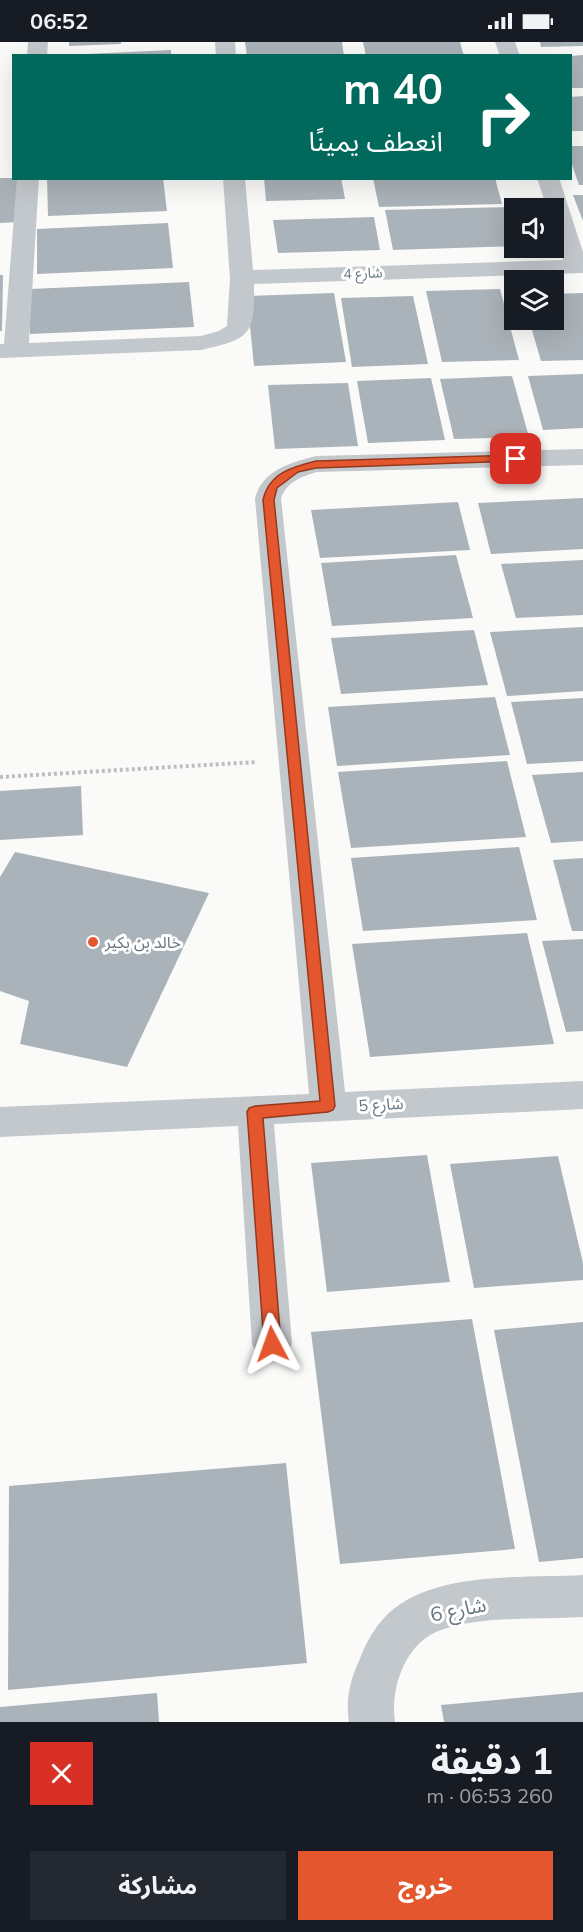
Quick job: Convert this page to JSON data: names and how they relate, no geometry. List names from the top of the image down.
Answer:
{
  "streets": {
    "street": ["شارع 4", "شارع 5", "شارع 6"]
  },
  "places": ["خالد بن بكير"],
  "page": {
    "status": "06:52",
    "turn": ["40 m", "انعطف يمينًا"],
    "heading": ["1 دقيقة", "260 m · 06:53"],
    "buttons": ["خروج", "مشاركة"]
  }
}
